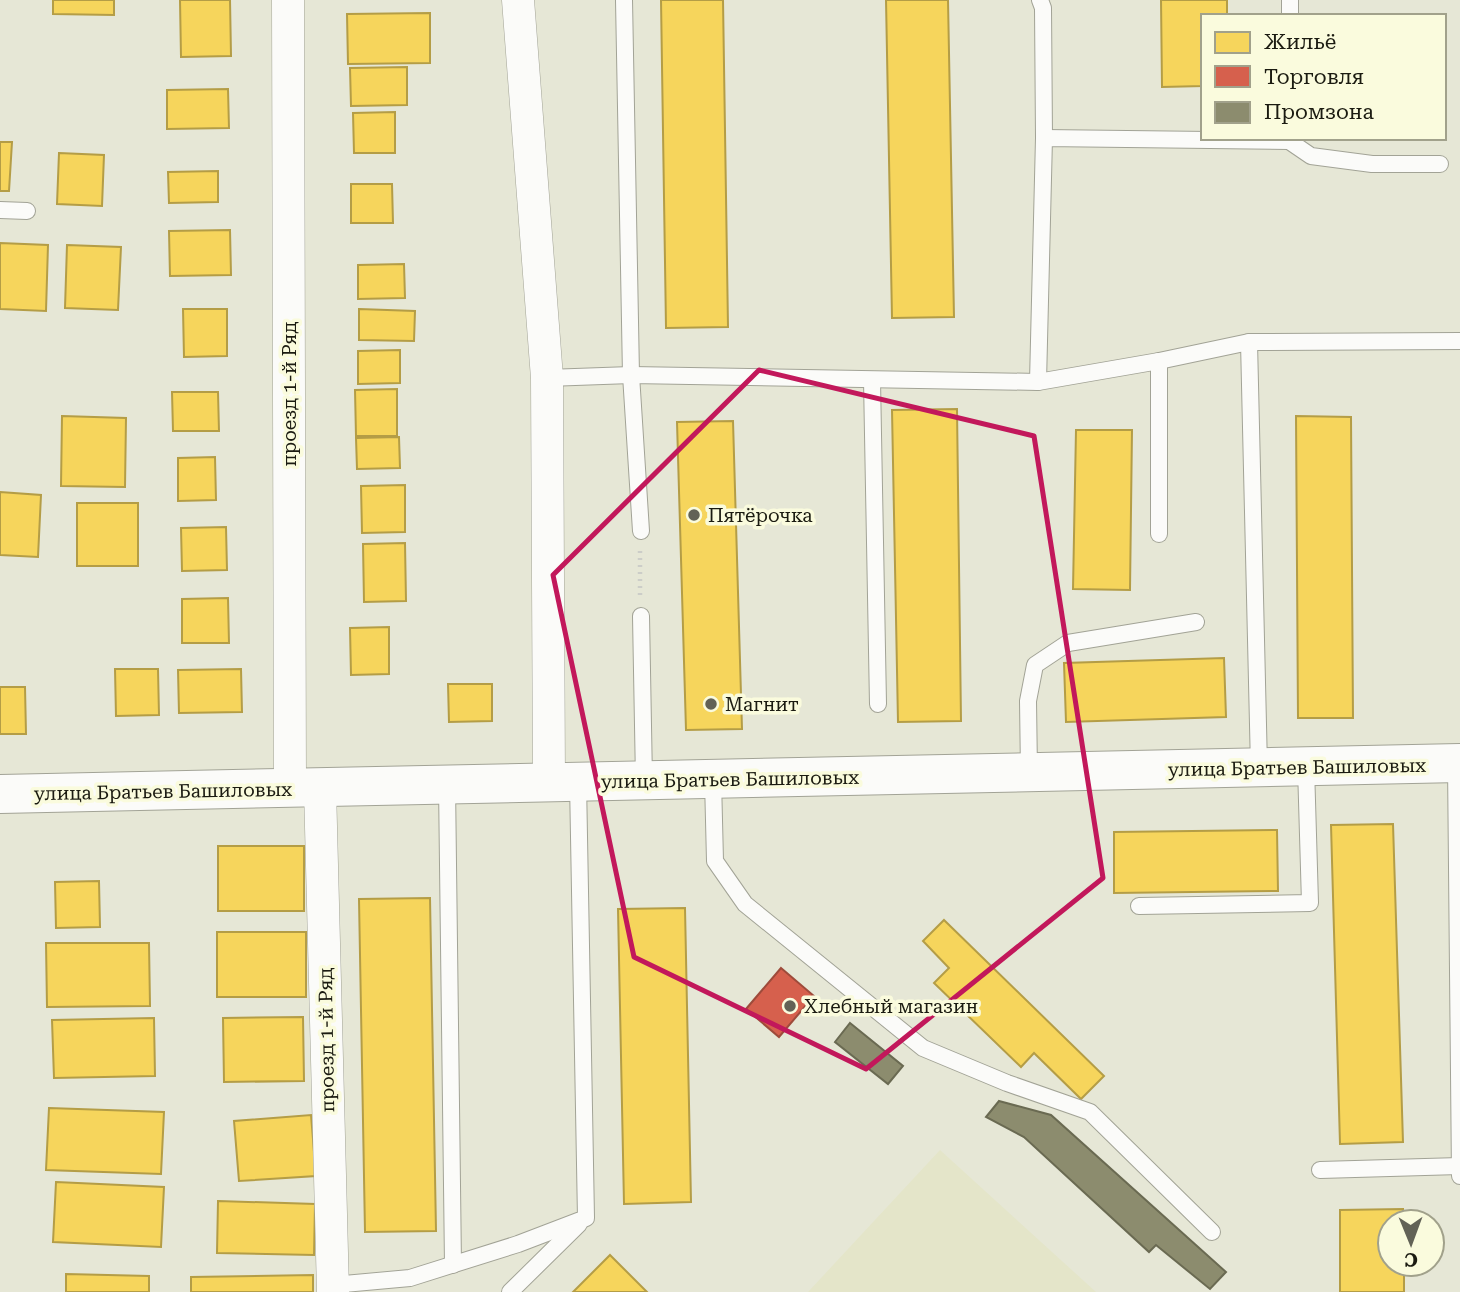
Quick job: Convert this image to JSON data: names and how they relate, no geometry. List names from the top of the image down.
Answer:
{
  "streets": {
    "street": ["проезд 1-й Ряд", "улица Братьев Башиловых"]
  },
  "crossings": [
    ["проезд 1-й Ряд", "улица Братьев Башиловых"]
  ],
  "places": ["Пятёрочка", "Магнит", "Хлебный магазин"],
  "legend": ["Жильё", "Торговля", "Промзона"],
  "north": "bottom"
}
